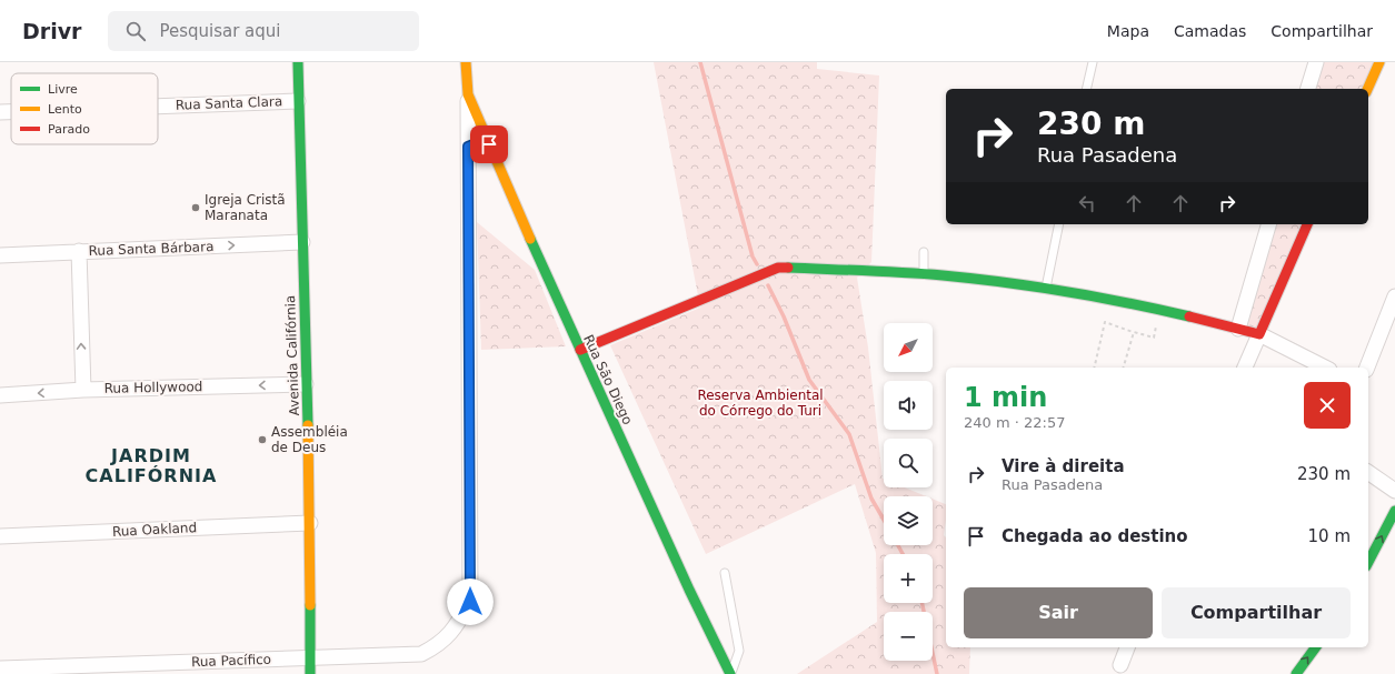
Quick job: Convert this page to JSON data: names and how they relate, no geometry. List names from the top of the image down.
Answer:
{
  "streets": {
    "street": [
      "Rua Santa Clara",
      "Rua Santa Bárbara",
      "Avenida Califórnia",
      "Rua São Diego",
      "Rua Hollywood",
      "Rua Oakland",
      "Rua Pacífico"
    ]
  },
  "crossings": [
    ["Rua Santa Clara", "Avenida Califórnia"],
    ["Rua Santa Bárbara", "Avenida Califórnia"],
    ["Avenida Califórnia", "Rua Hollywood"],
    ["Avenida Califórnia", "Rua Oakland"],
    ["Avenida Califórnia", "Rua Pacífico"],
    ["Rua São Diego", "Rua Pacífico"]
  ],
  "one_way": ["Rua Santa Bárbara", "Rua Hollywood"],
  "districts": ["JARDIM CALIFÓRNIA"],
  "parks": ["Reserva Ambiental do Córrego do Turi"],
  "places": ["Igreja Cristã Maranata", "Assembléia de Deus"],
  "legend": ["Livre", "Lento", "Parado"],
  "north": "bottom left",
  "page": {
    "header": "Drivr",
    "search": "Pesquisar aqui",
    "nav": ["Mapa", "Camadas", "Compartilhar"],
    "turn": ["230 m", "Rua Pasadena"],
    "map_buttons": ["+", "−"],
    "heading": ["1 min", "240 m · 22:57"],
    "list": [
      {
        "name": "Vire à direita",
        "note": "Rua Pasadena",
        "value": "230 m"
      },
      {
        "name": "Chegada ao destino",
        "value": "10 m"
      }
    ],
    "buttons": ["Sair", "Compartilhar"]
  }
}
